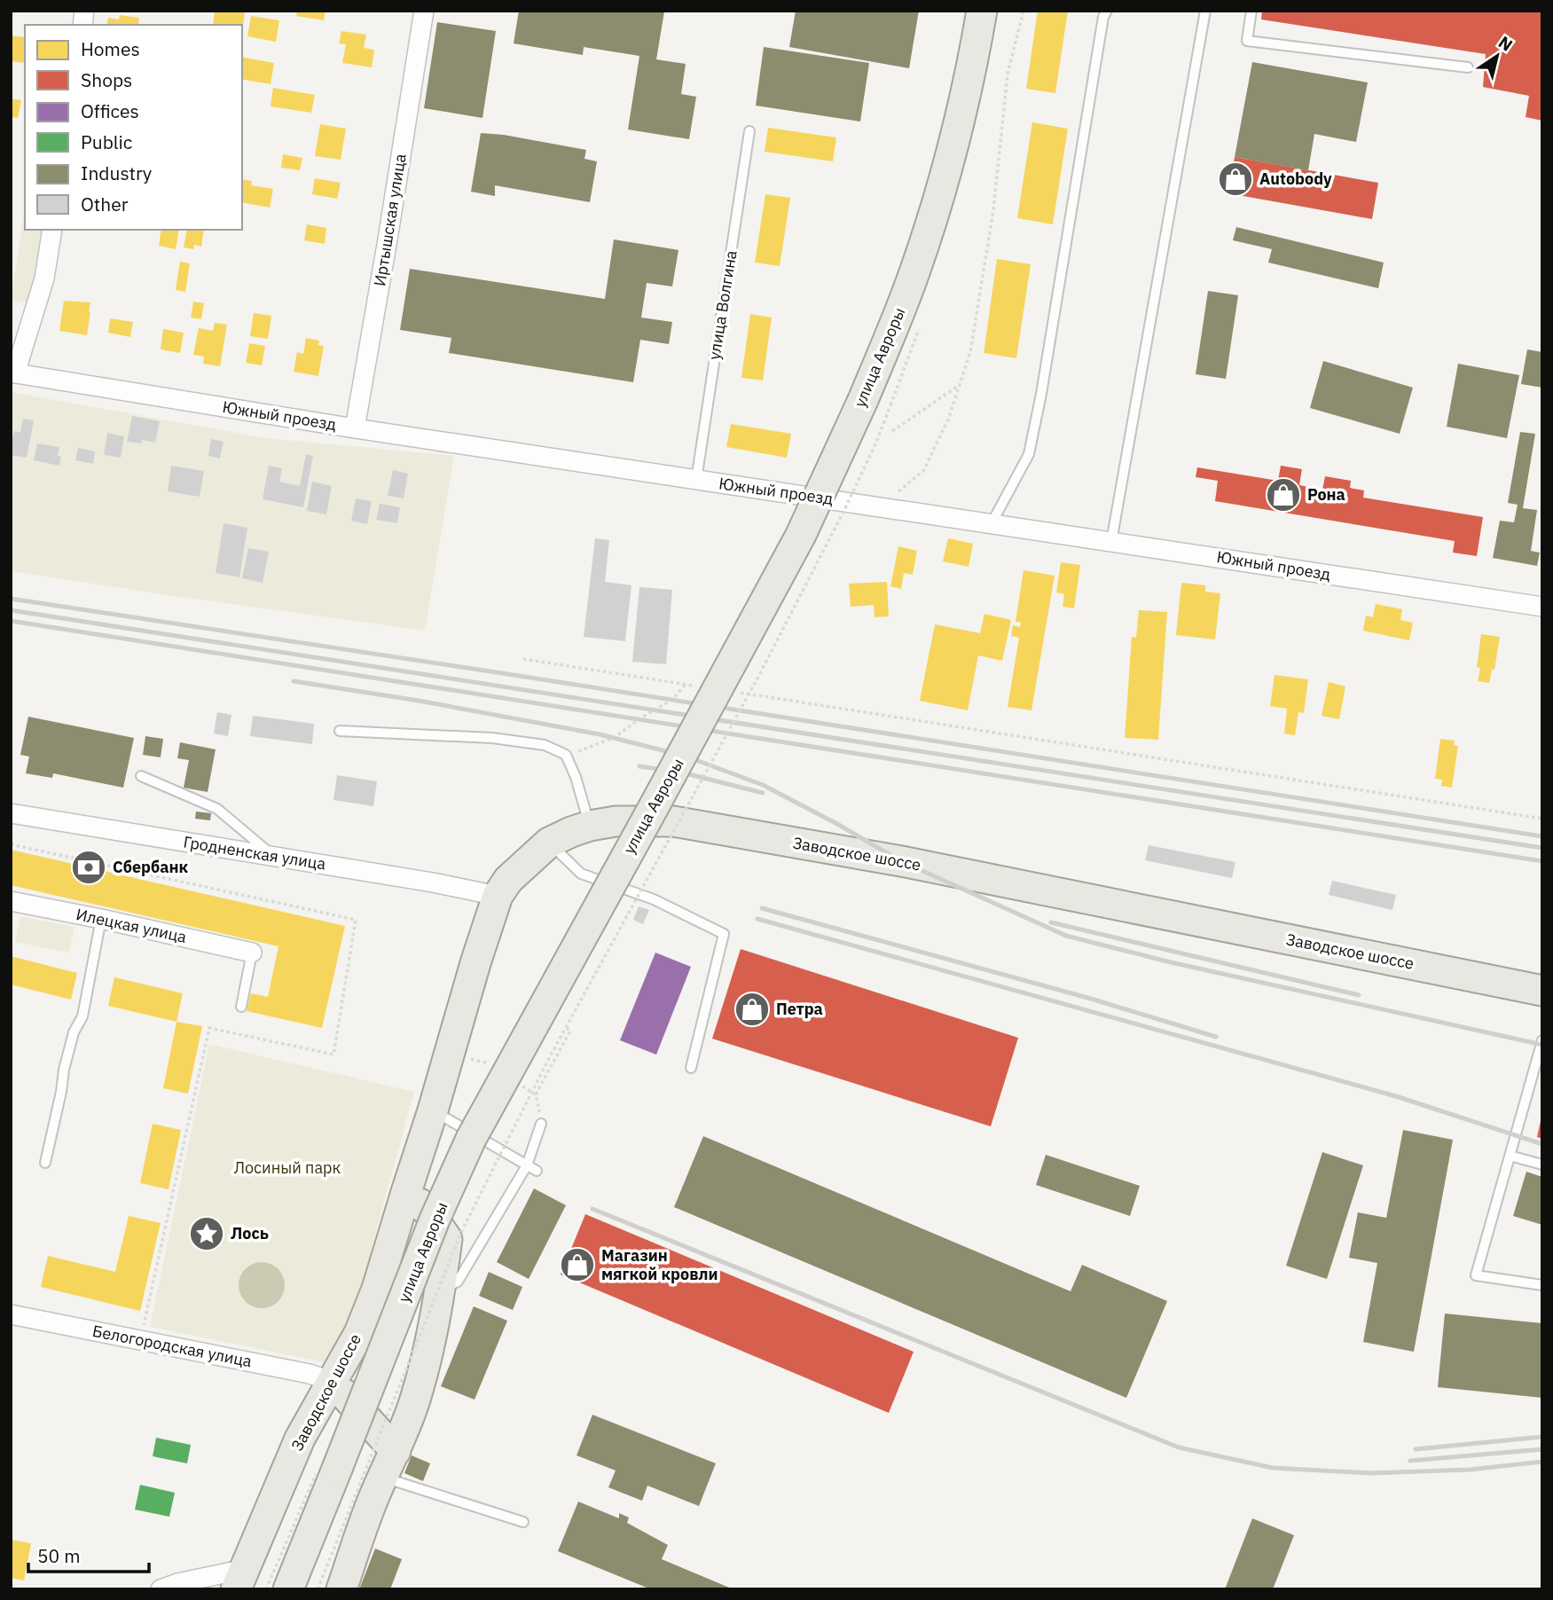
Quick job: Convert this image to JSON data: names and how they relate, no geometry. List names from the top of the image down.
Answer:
{
  "streets": {
    "main road": ["улица Авроры", "Заводское шоссе"],
    "street": [
      "Иртышская улица",
      "Южный проезд",
      "Гродненская улица",
      "Илецкая улица",
      "Белогородская улица"
    ],
    "lane": ["улица Волгина"]
  },
  "crossings": [
    ["Иртышская улица", "Южный проезд"],
    ["улица Волгина", "Южный проезд"],
    ["Гродненская улица", "Заводское шоссе"],
    ["Заводское шоссе", "Белогородская улица"]
  ],
  "parks": ["Лосиный парк"],
  "places": {
    "shop": [
      "Autobody",
      "Рона",
      "Петра",
      "Магазин мягкой кровли"
    ],
    "bank": ["Сбербанк"],
    "place": ["Лось"]
  },
  "legend": [
    "Homes",
    "Shops",
    "Offices",
    "Public",
    "Industry",
    "Other"
  ],
  "scale_bar": "50 m",
  "north": "top right"
}
